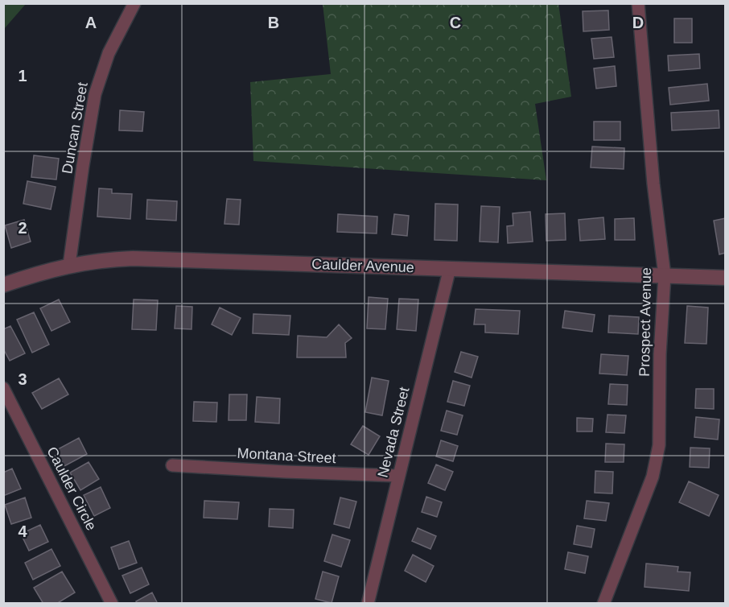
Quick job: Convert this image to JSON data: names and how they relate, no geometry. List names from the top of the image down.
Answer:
{
  "streets": {
    "street": [
      "Duncan Street",
      "Caulder Avenue",
      "Prospect Avenue",
      "Nevada Street",
      "Montana Street",
      "Caulder Circle"
    ]
  },
  "crossings": [
    ["Duncan Street", "Caulder Avenue"],
    ["Caulder Avenue", "Prospect Avenue"],
    ["Caulder Avenue", "Nevada Street"],
    ["Nevada Street", "Montana Street"]
  ],
  "grid": {
    "columns": [
      "A",
      "B",
      "C",
      "D"
    ],
    "rows": [
      "1",
      "2",
      "3",
      "4"
    ]
  }
}
